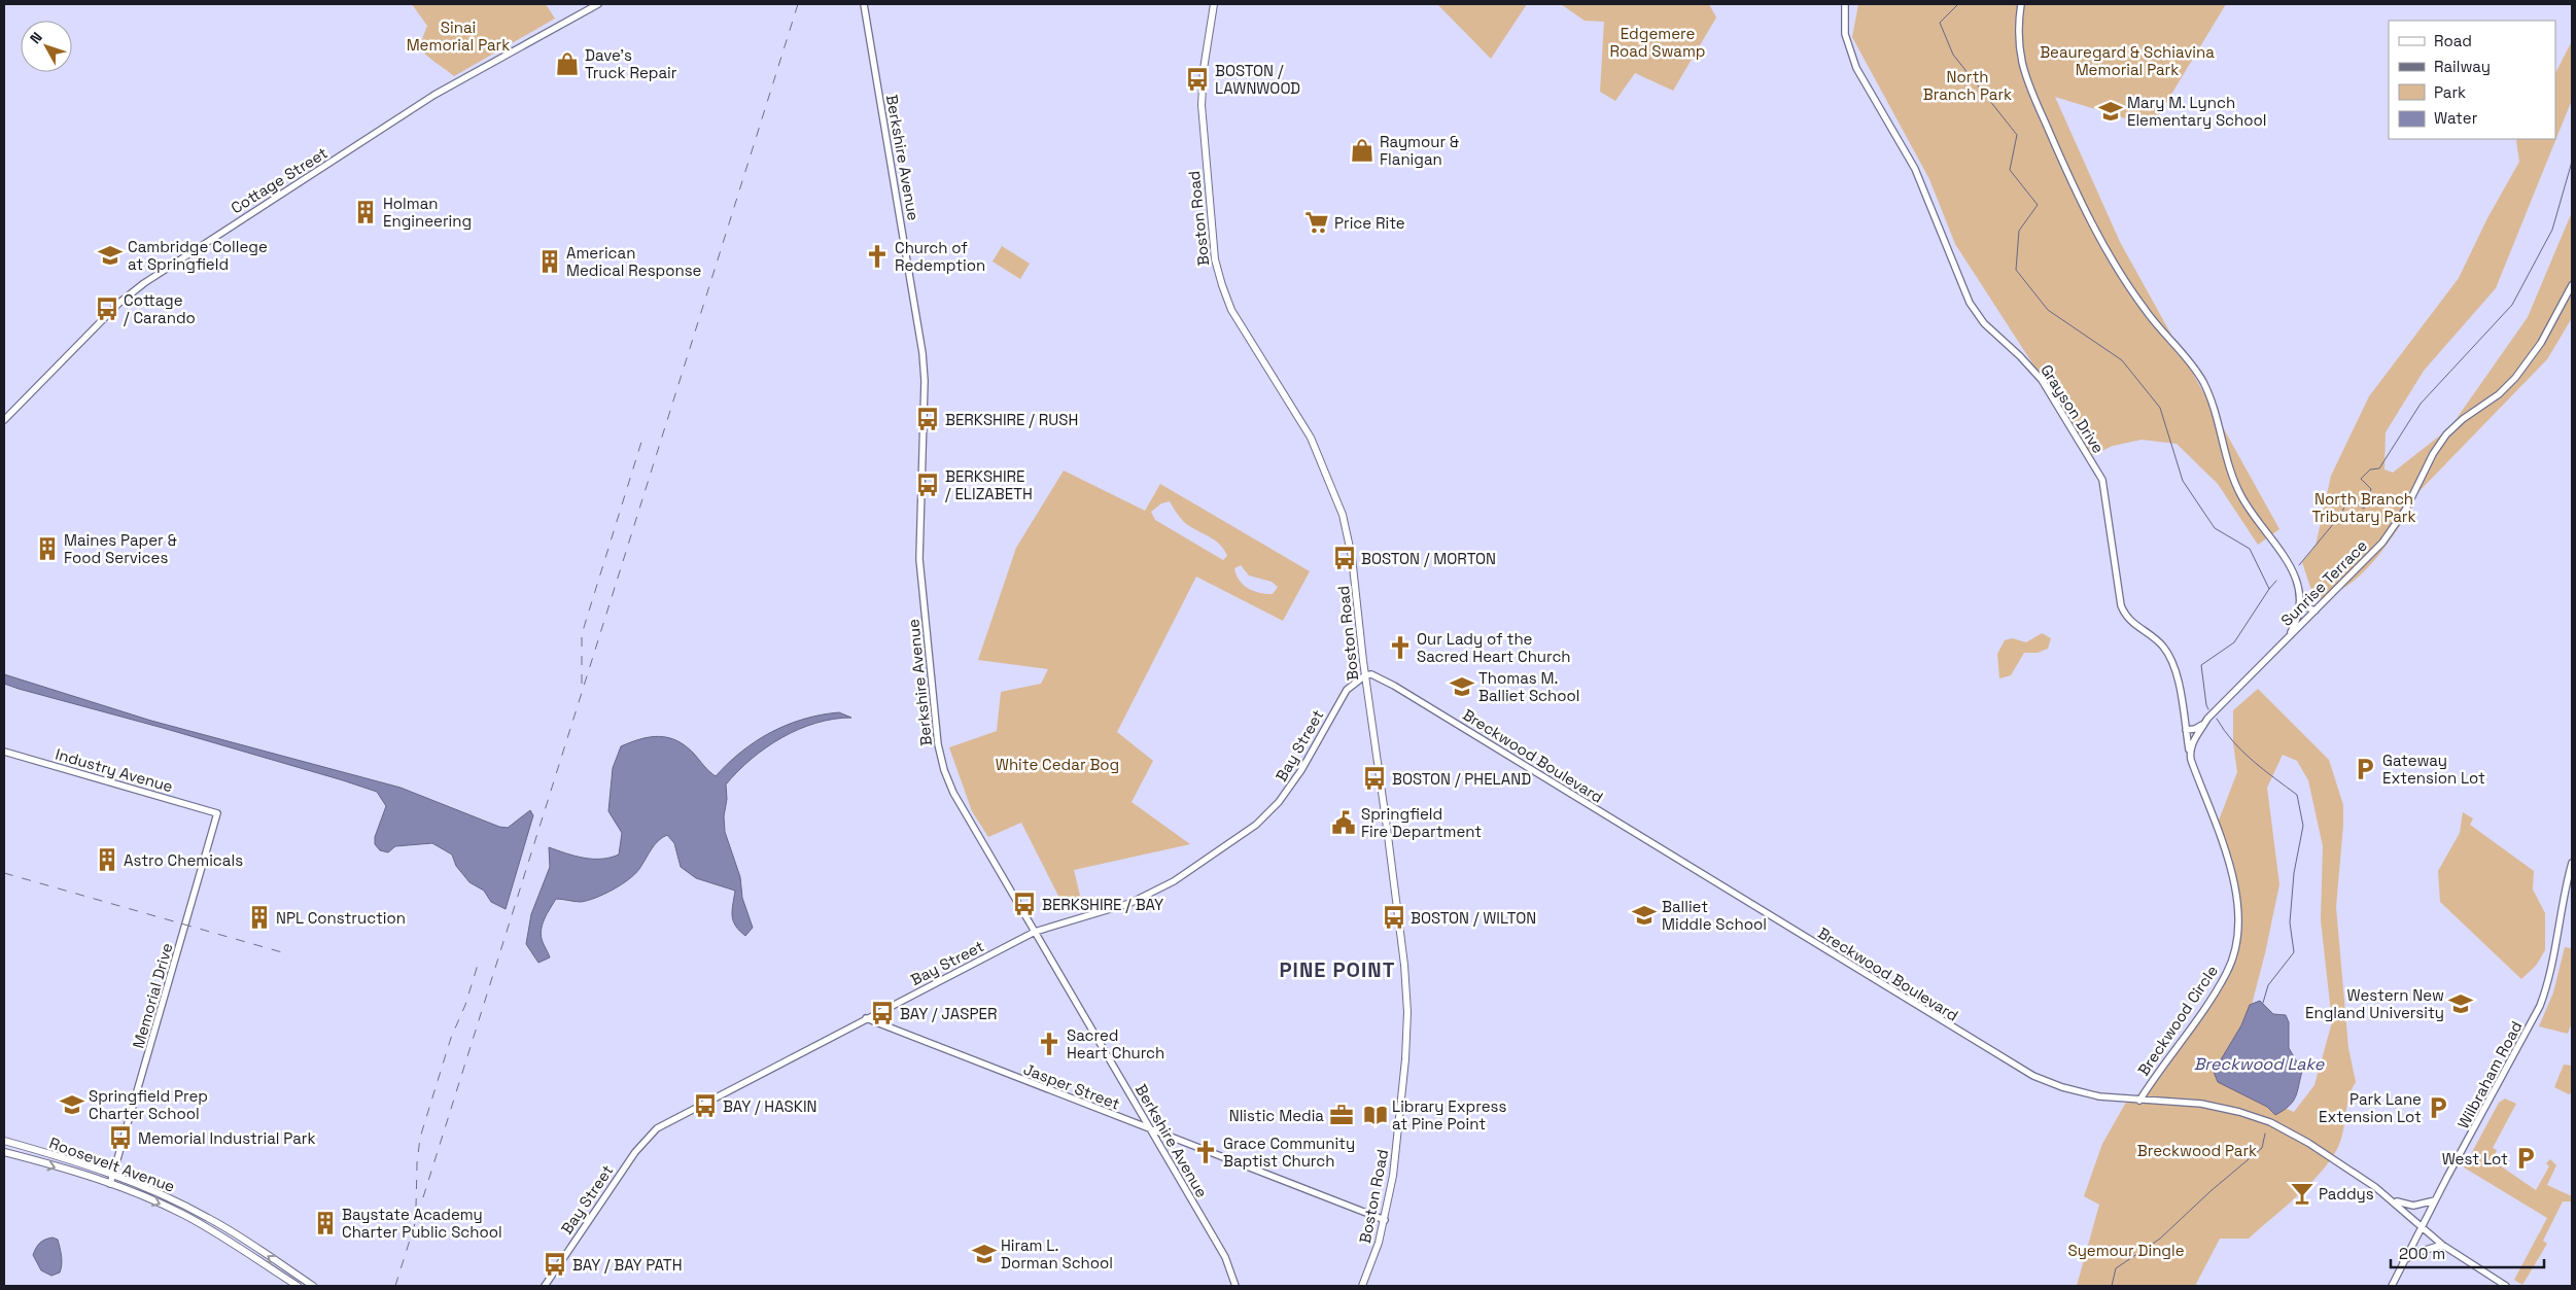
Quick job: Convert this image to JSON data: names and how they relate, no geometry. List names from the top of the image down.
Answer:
{
  "streets": {
    "main road": [
      "Berkshire Avenue",
      "Cottage Street",
      "Boston Road",
      "Grayson Drive",
      "Sunrise Terrace",
      "Bay Street",
      "Breckwood Boulevard",
      "Industry Avenue",
      "Memorial Drive",
      "Breckwood Circle",
      "Wilbraham Road",
      "Jasper Street",
      "Roosevelt Avenue"
    ]
  },
  "crossings": [
    ["Berkshire Avenue", "Bay Street"],
    ["Berkshire Avenue", "Jasper Street"],
    ["Boston Road", "Bay Street"],
    ["Boston Road", "Breckwood Boulevard"],
    ["Boston Road", "Jasper Street"],
    ["Grayson Drive", "Breckwood Circle"],
    ["Bay Street", "Breckwood Boulevard"],
    ["Bay Street", "Jasper Street"],
    ["Breckwood Boulevard", "Breckwood Circle"],
    ["Breckwood Boulevard", "Wilbraham Road"],
    ["Industry Avenue", "Memorial Drive"],
    ["Memorial Drive", "Roosevelt Avenue"]
  ],
  "districts": ["PINE POINT"],
  "water": ["Breckwood Lake"],
  "parks": [
    "Sinai Memorial Park",
    "Edgemere Road Swamp",
    "Beauregard & Schiavina Memorial Park",
    "North Branch Park",
    "North Branch Tributary Park",
    "White Cedar Bog",
    "Breckwood Park",
    "Syemour Dingle"
  ],
  "places": {
    "shop": ["Dave's Truck Repair", "Raymour & Flanigan"],
    "bus stop": [
      "BOSTON / LAWNWOOD",
      "Cottage / Carando",
      "BERKSHIRE / RUSH",
      "BERKSHIRE / ELIZABETH",
      "BOSTON / MORTON",
      "BOSTON / PHELAND",
      "BERKSHIRE / BAY",
      "BOSTON / WILTON",
      "BAY / JASPER",
      "BAY / HASKIN",
      "Memorial Industrial Park",
      "BAY / BAY PATH"
    ],
    "school or university": [
      "Mary M. Lynch Elementary School",
      "Cambridge College at Springfield",
      "Thomas M. Balliet School",
      "Balliet Middle School",
      "Western New England University",
      "Springfield Prep Charter School",
      "Hiram L. Dorman School"
    ],
    "building": [
      "Holman Engineering",
      "American Medical Response",
      "Maines Paper & Food Services",
      "Astro Chemicals",
      "NPL Construction",
      "Baystate Academy Charter Public School"
    ],
    "supermarket": ["Price Rite"],
    "church": [
      "Church of Redemption",
      "Our Lady of the Sacred Heart Church",
      "Sacred Heart Church",
      "Grace Community Baptist Church"
    ],
    "parking": ["Gateway Extension Lot", "Park Lane Extension Lot", "West Lot"],
    "public building": ["Springfield Fire Department"],
    "office": ["Nlistic Media"],
    "library": ["Library Express at Pine Point"],
    "bar": ["Paddys"]
  },
  "legend": [
    "Road",
    "Railway",
    "Park",
    "Water"
  ],
  "scale_bar": "200 m",
  "north": "top left"
}
